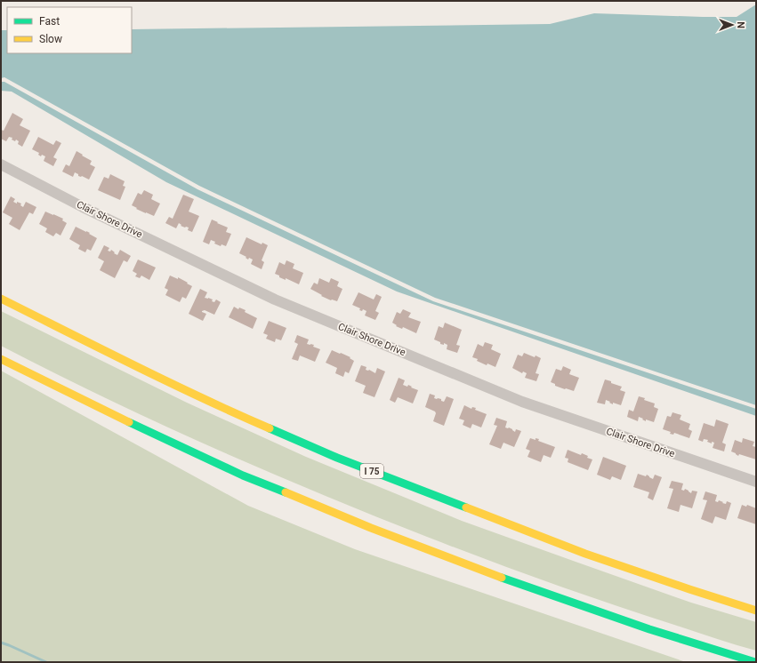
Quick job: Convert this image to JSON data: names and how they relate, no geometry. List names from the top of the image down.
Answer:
{
  "streets": {
    "highway": ["I 75"],
    "street": ["Clair Shore Drive"]
  },
  "legend": ["Fast", "Slow"],
  "north": "right"
}
